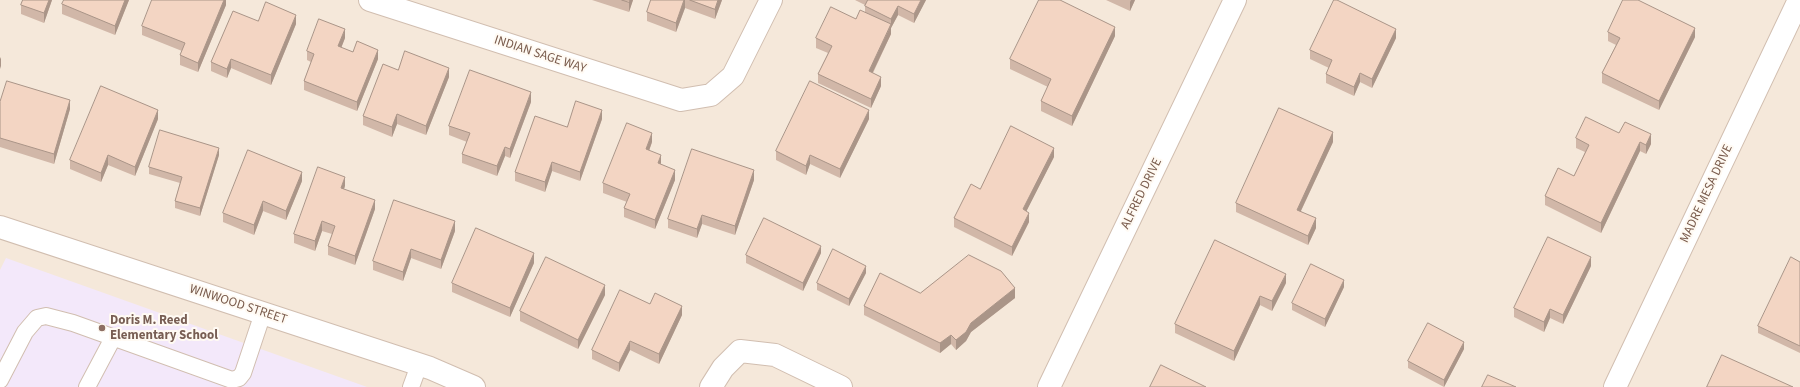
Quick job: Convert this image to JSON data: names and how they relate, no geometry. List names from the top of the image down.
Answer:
{
  "streets": {
    "street": [
      "INDIAN SAGE WAY",
      "ALFRED DRIVE",
      "MADRE MESA DRIVE",
      "WINWOOD STREET"
    ]
  },
  "places": ["Doris M. Reed Elementary School"]
}
